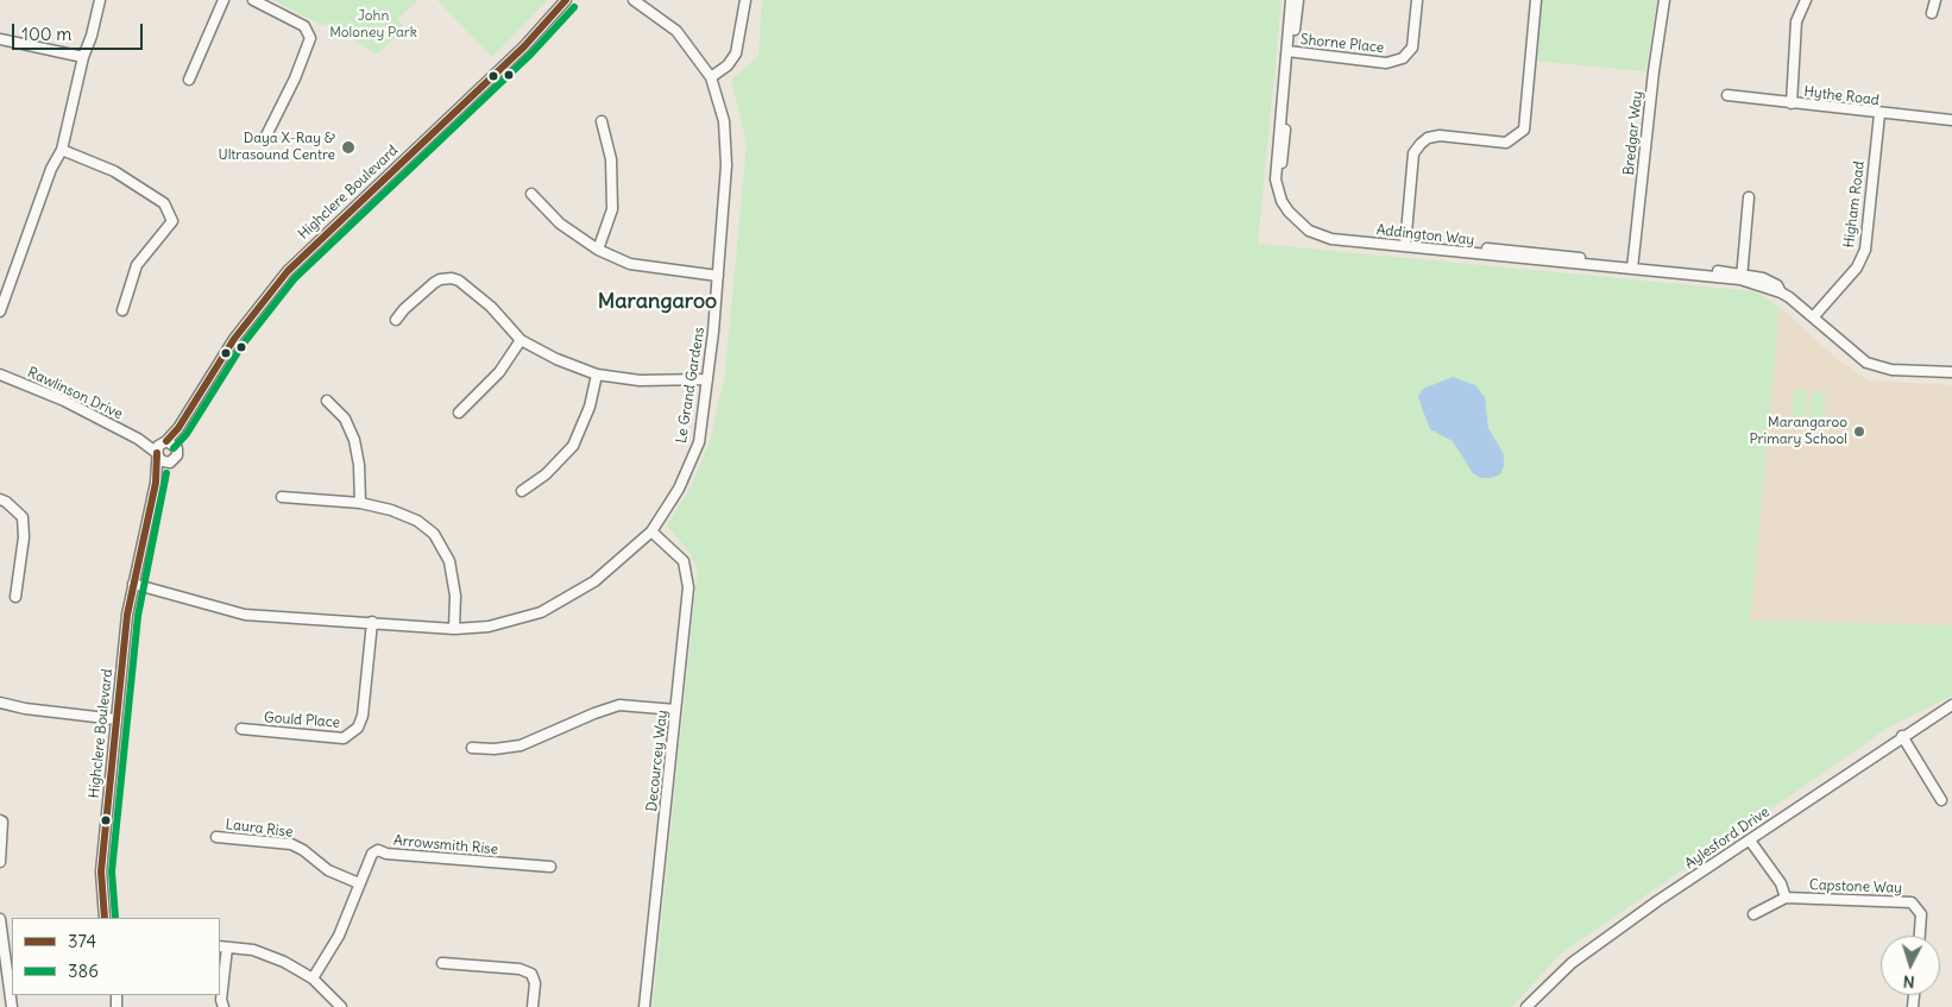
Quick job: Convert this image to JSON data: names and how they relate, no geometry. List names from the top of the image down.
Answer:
{
  "streets": {
    "street": [
      "Shorne Place",
      "Hythe Road",
      "Bredgar Way",
      "Highclere Boulevard",
      "Higham Road",
      "Addington Way",
      "Le Grand Gardens",
      "Rawlinson Drive",
      "Gould Place",
      "Decourcey Way",
      "Laura Rise",
      "Aylesford Drive",
      "Arrowsmith Rise",
      "Capstone Way"
    ]
  },
  "crossings": [
    ["Shorne Place", "Addington Way"],
    ["Hythe Road", "Higham Road"],
    ["Bredgar Way", "Addington Way"],
    ["Highclere Boulevard", "Le Grand Gardens"],
    ["Highclere Boulevard", "Rawlinson Drive"],
    ["Higham Road", "Addington Way"],
    ["Le Grand Gardens", "Gould Place"],
    ["Le Grand Gardens", "Decourcey Way"],
    ["Laura Rise", "Arrowsmith Rise"]
  ],
  "districts": ["Marangaroo"],
  "parks": ["John Moloney Park"],
  "places": ["Daya X-Ray & Ultrasound Centre", "Marangaroo Primary School"],
  "lines": ["transit line 374", "transit line 386"],
  "legend": ["374", "386"],
  "scale_bar": "100 m",
  "north": "bottom"
}
